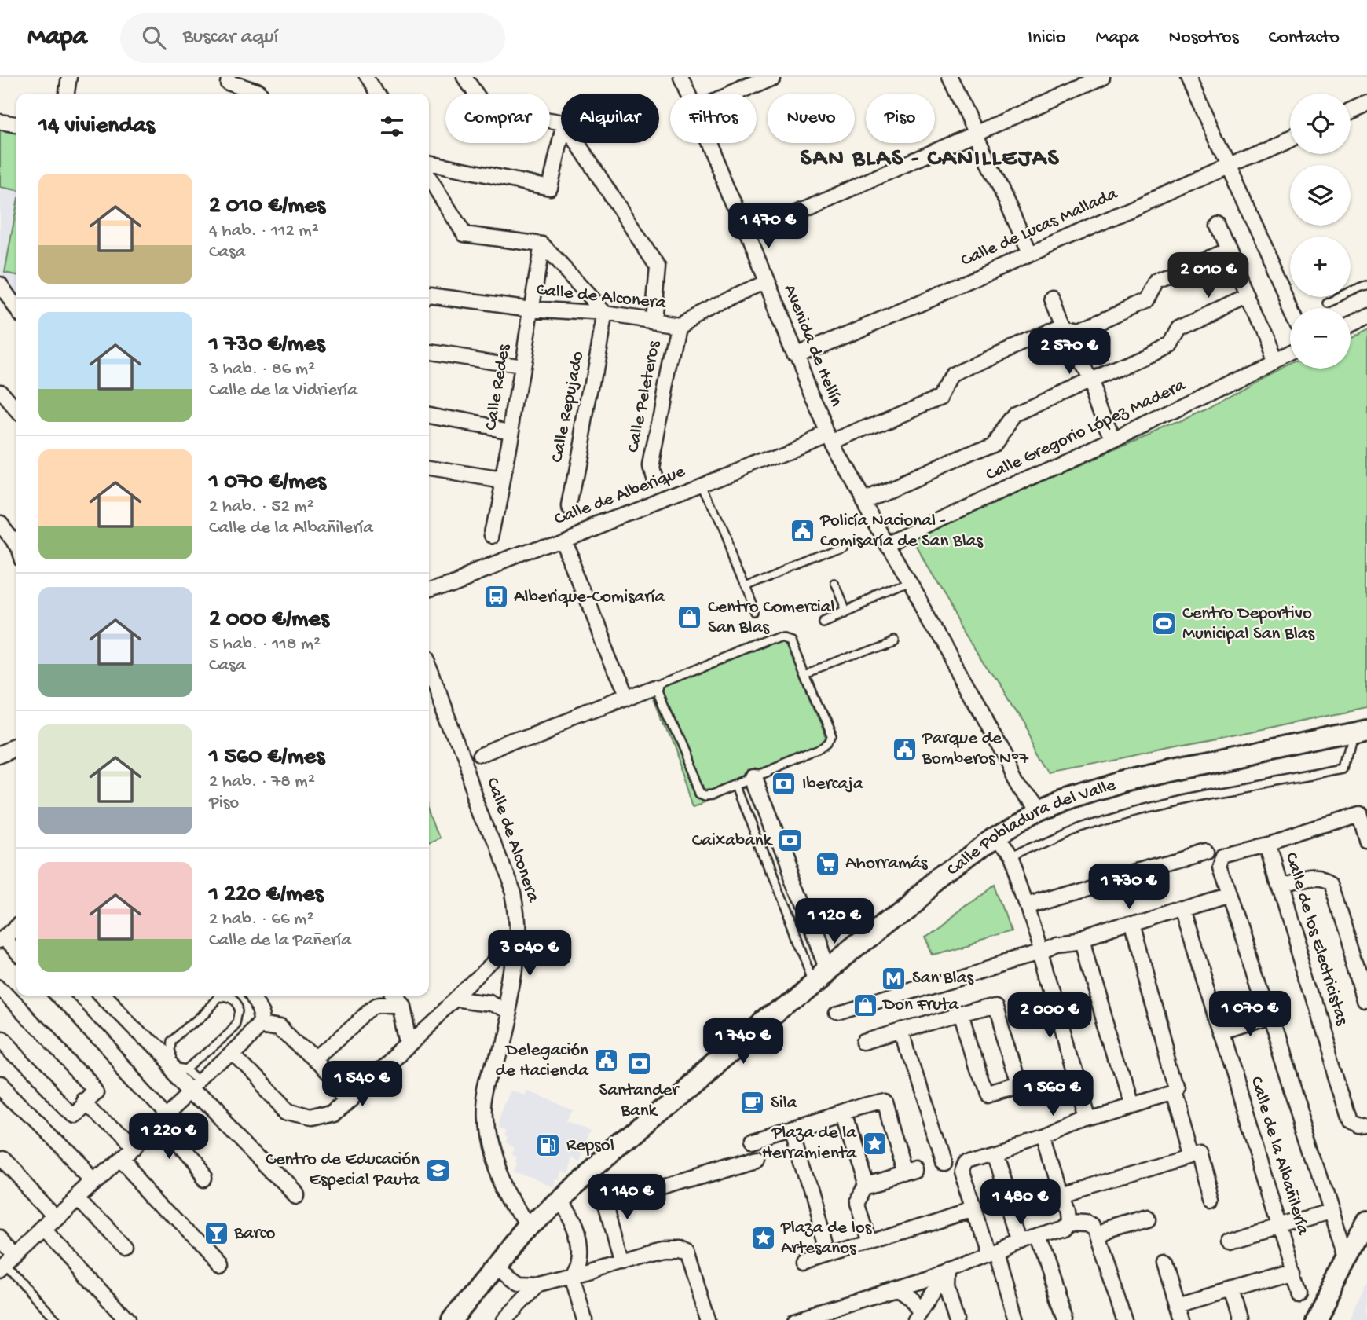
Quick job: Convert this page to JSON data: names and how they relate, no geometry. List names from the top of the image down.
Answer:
{
  "streets": {
    "street": [
      "Calle de Lucas Mallada",
      "Calle de Alconera",
      "Avenida de Hellín",
      "Calle Redes",
      "Calle Peleteros",
      "Calle Repujado",
      "Calle Gregorio López Madera",
      "Calle de Alberique",
      "Calle Pobladura del Valle",
      "Calle de los Electricistas",
      "Calle de la Albañilería"
    ]
  },
  "crossings": [
    ["Calle de Lucas Mallada", "Avenida de Hellín"],
    ["Calle de Alconera", "Avenida de Hellín"],
    ["Calle de Alconera", "Calle Redes"],
    ["Calle de Alconera", "Calle Peleteros"],
    ["Calle de Alconera", "Calle Repujado"],
    ["Calle de Alconera", "Calle Pobladura del Valle"],
    ["Avenida de Hellín", "Calle Gregorio López Madera"],
    ["Avenida de Hellín", "Calle de Alberique"],
    ["Avenida de Hellín", "Calle Pobladura del Valle"]
  ],
  "districts": ["SAN BLAS - CANILLEJAS"],
  "places": {
    "public building": ["Policía Nacional - Comisaría de San Blas", "Parque de Bomberos Nº7", "Delegación de Hacienda"],
    "bus stop": ["Alberique-Comisaría"],
    "shop": ["Centro Comercial San Blas", "Don Fruta"],
    "sports": ["Centro Deportivo Municipal San Blas"],
    "bank": ["Ibercaja", "Caixabank", "Santander Bank"],
    "supermarket": ["Ahorramás"],
    "metro station": ["San Blas"],
    "cafe": ["Sila"],
    "place": ["Plaza de la Herramienta", "Plaza de los Artesanos"],
    "fuel station": ["Repsol"],
    "school or university": ["Centro de Educación Especial Pauta"],
    "bar": ["Barco"]
  },
  "page": {
    "header": "Mapa",
    "search": "Buscar aquí",
    "nav": [
      "Inicio",
      "Mapa",
      "Nosotros",
      "Contacto"
    ],
    "map_buttons": ["+", "−"],
    "chip": [
      "Comprar",
      "Alquilar",
      "Filtros",
      "Nuevo",
      "Piso"
    ],
    "heading": "14 viviendas",
    "list": [
      {
        "name": "2 010 €/mes",
        "note": "4 hab. · 112 m² · Casa"
      },
      {
        "name": "1 730 €/mes",
        "note": "3 hab. · 86 m² · Calle de la Vidriería"
      },
      {
        "name": "1 070 €/mes",
        "note": "2 hab. · 52 m² · Calle de la Albañilería"
      },
      {
        "name": "2 000 €/mes",
        "note": "5 hab. · 118 m² · Casa"
      },
      {
        "name": "1 560 €/mes",
        "note": "2 hab. · 78 m² · Piso"
      },
      {
        "name": "1 220 €/mes",
        "note": "2 hab. · 66 m² · Calle de la Pañería"
      }
    ],
    "price": [
      "1 470 €",
      "2 010 €",
      "2 570 €",
      "1 730 €",
      "1 120 €",
      "3 040 €",
      "1 070 €",
      "2 000 €",
      "1 740 €",
      "1 540 €",
      "1 560 €",
      "1 220 €",
      "1 140 €",
      "1 480 €"
    ]
  }
}
